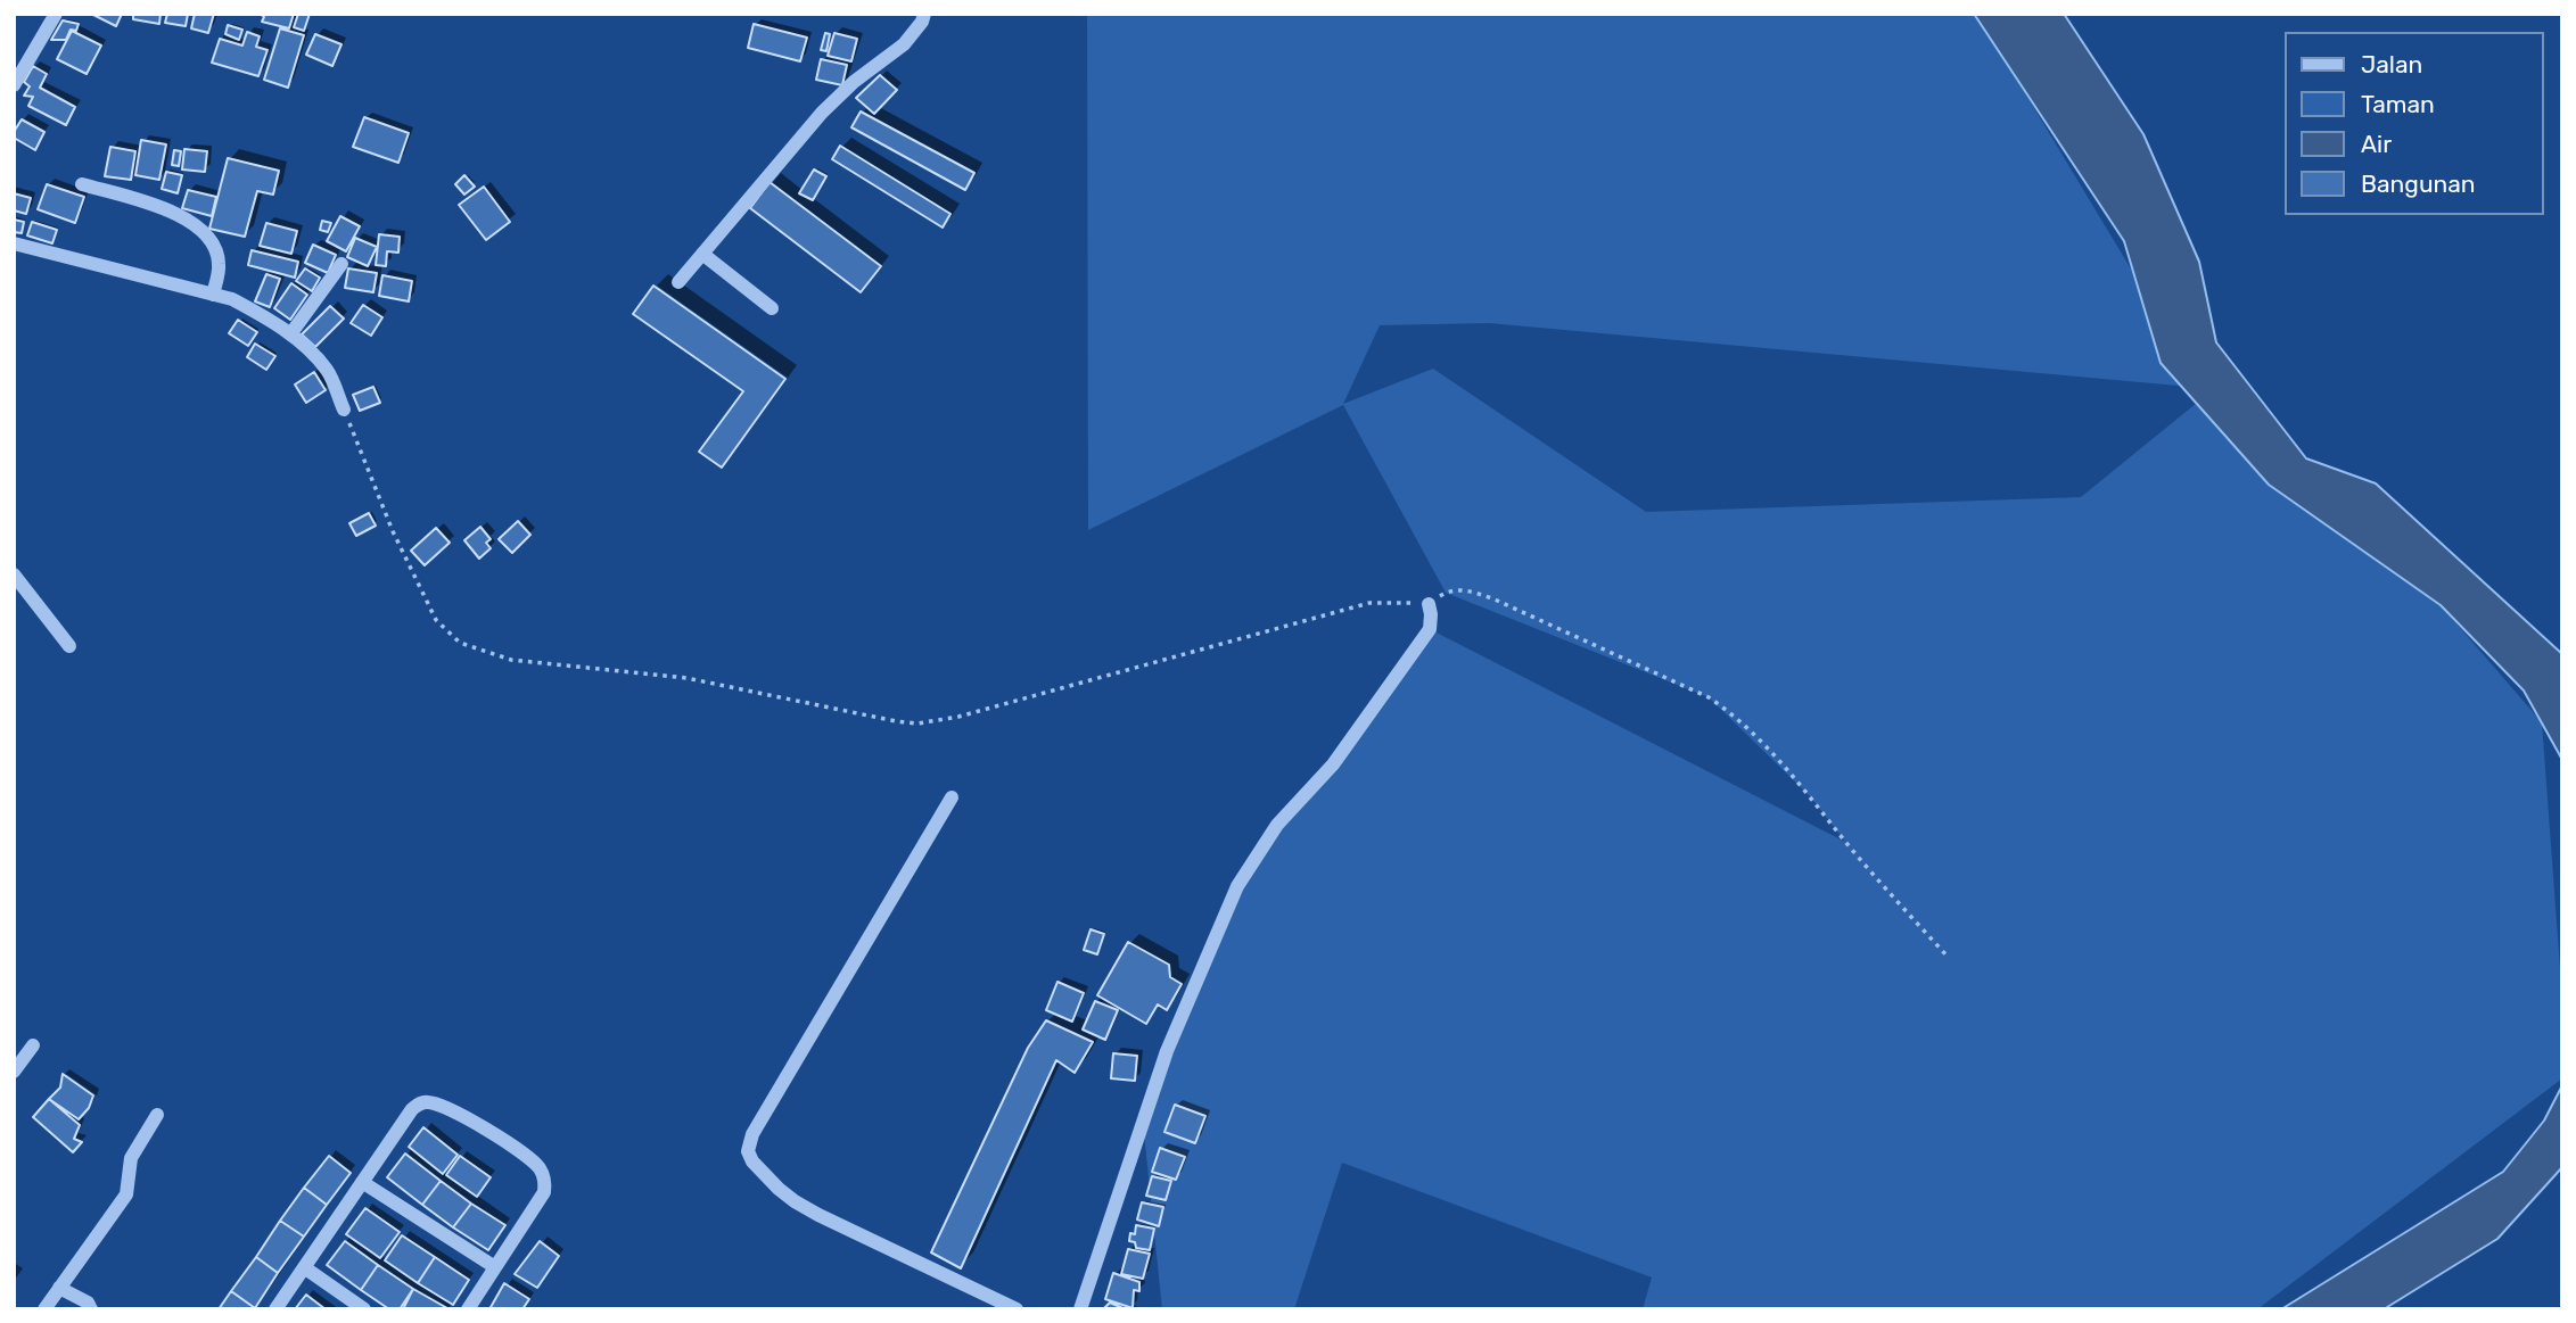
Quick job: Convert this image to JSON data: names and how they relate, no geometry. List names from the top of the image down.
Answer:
{
  "legend": [
    "Jalan",
    "Taman",
    "Air",
    "Bangunan"
  ]
}
